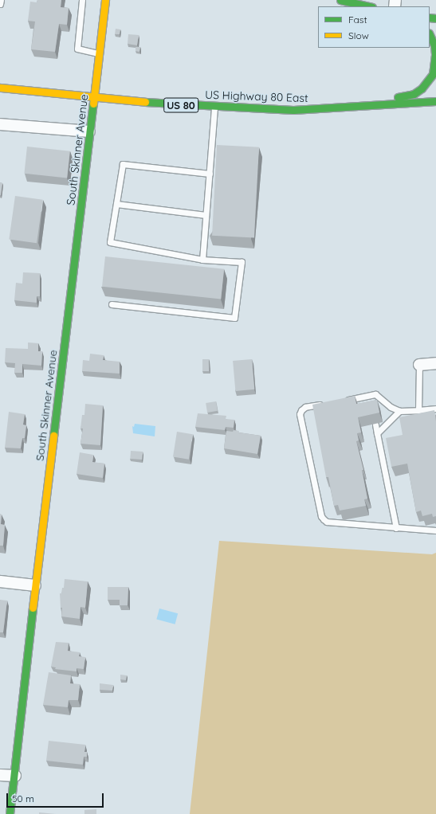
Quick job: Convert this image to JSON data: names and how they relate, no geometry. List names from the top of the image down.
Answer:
{
  "streets": {
    "street": ["US Highway 80 East", "US 80", "South Skinner Avenue"]
  },
  "crossings": [
    ["US Highway 80 East", "South Skinner Avenue"]
  ],
  "legend": ["Fast", "Slow"],
  "scale_bar": "50 m"
}
